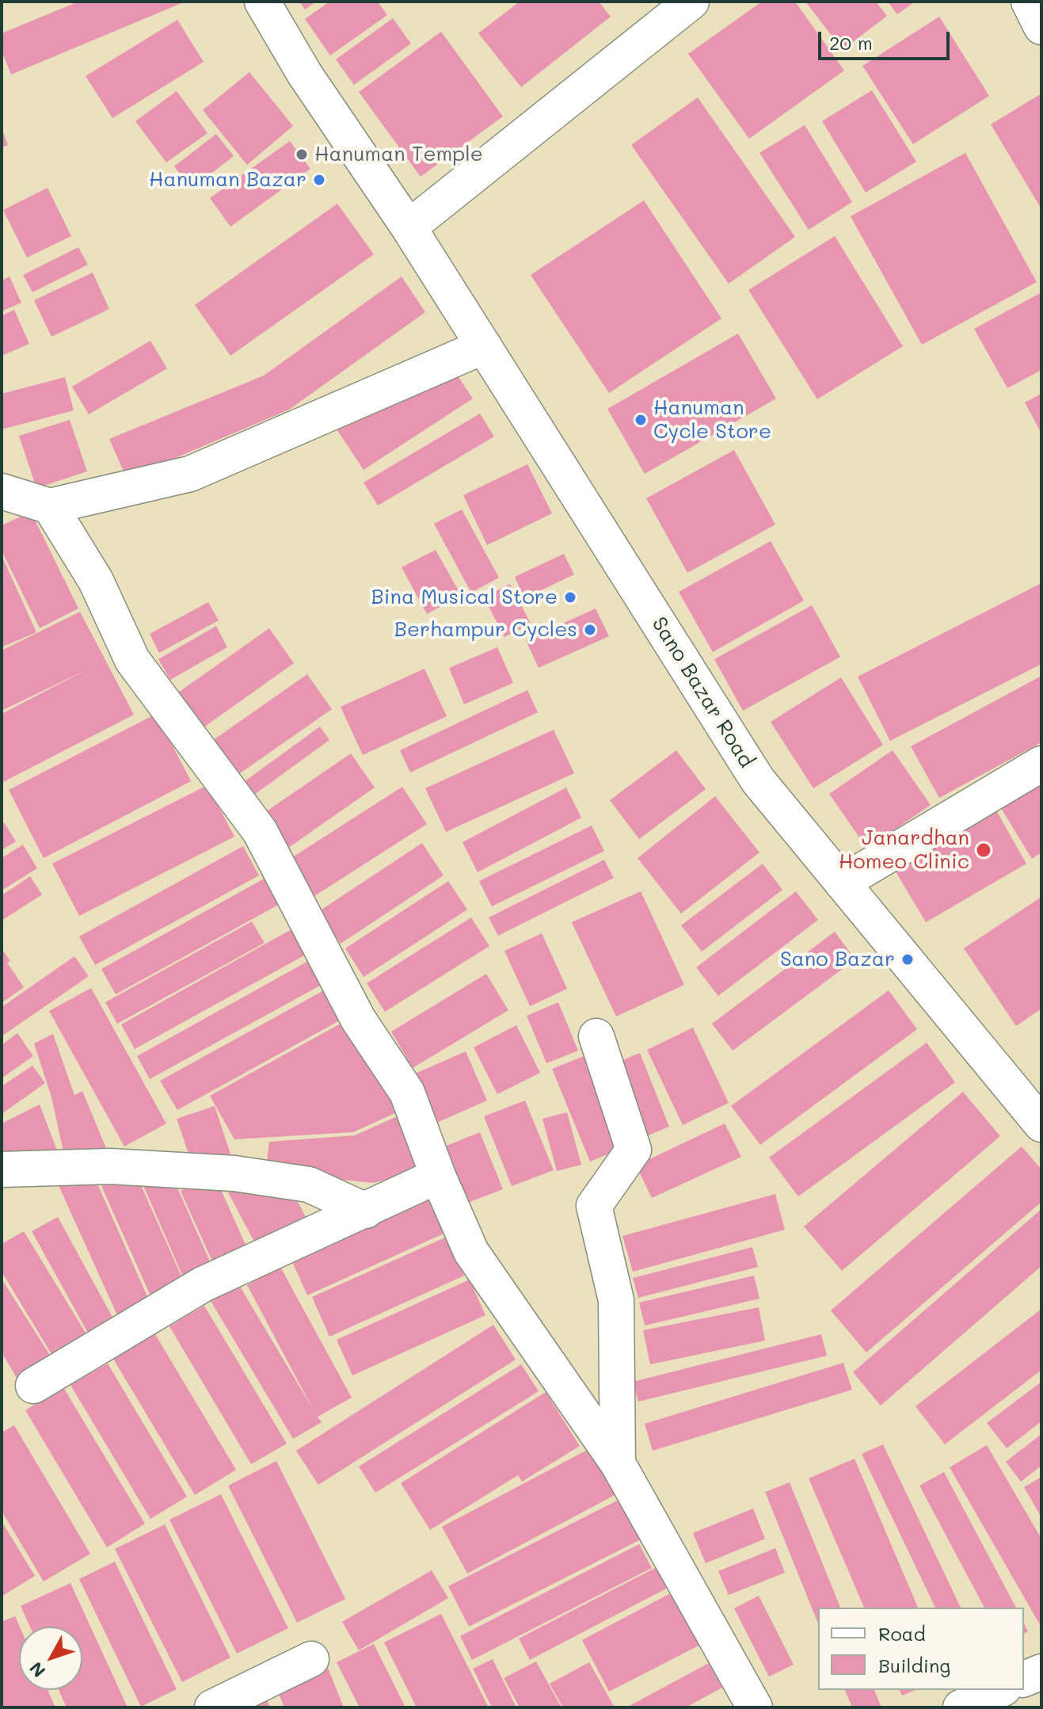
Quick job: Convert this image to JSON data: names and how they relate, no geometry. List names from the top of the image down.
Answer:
{
  "streets": {
    "street": ["Sano Bazar Road"]
  },
  "places": [
    "Hanuman Temple",
    "Hanuman Bazar",
    "Hanuman Cycle Store",
    "Bina Musical Store",
    "Berhampur Cycles",
    "Janardhan Homeo Clinic",
    "Sano Bazar"
  ],
  "legend": ["Road", "Building"],
  "scale_bar": "20 m",
  "north": "bottom left"
}
